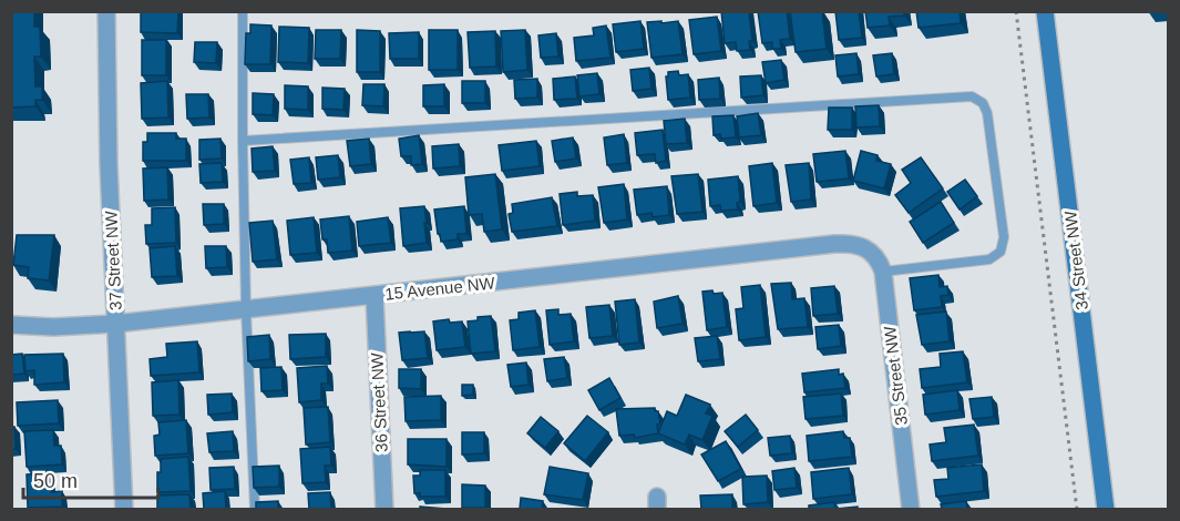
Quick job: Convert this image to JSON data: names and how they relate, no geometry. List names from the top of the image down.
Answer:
{
  "streets": {
    "main road": ["34 Street NW"],
    "street": [
      "37 Street NW",
      "15 Avenue NW",
      "35 Street NW",
      "36 Street NW"
    ]
  },
  "crossings": [
    ["37 Street NW", "15 Avenue NW"],
    ["15 Avenue NW", "35 Street NW"],
    ["15 Avenue NW", "36 Street NW"]
  ],
  "scale_bar": "50 m"
}
